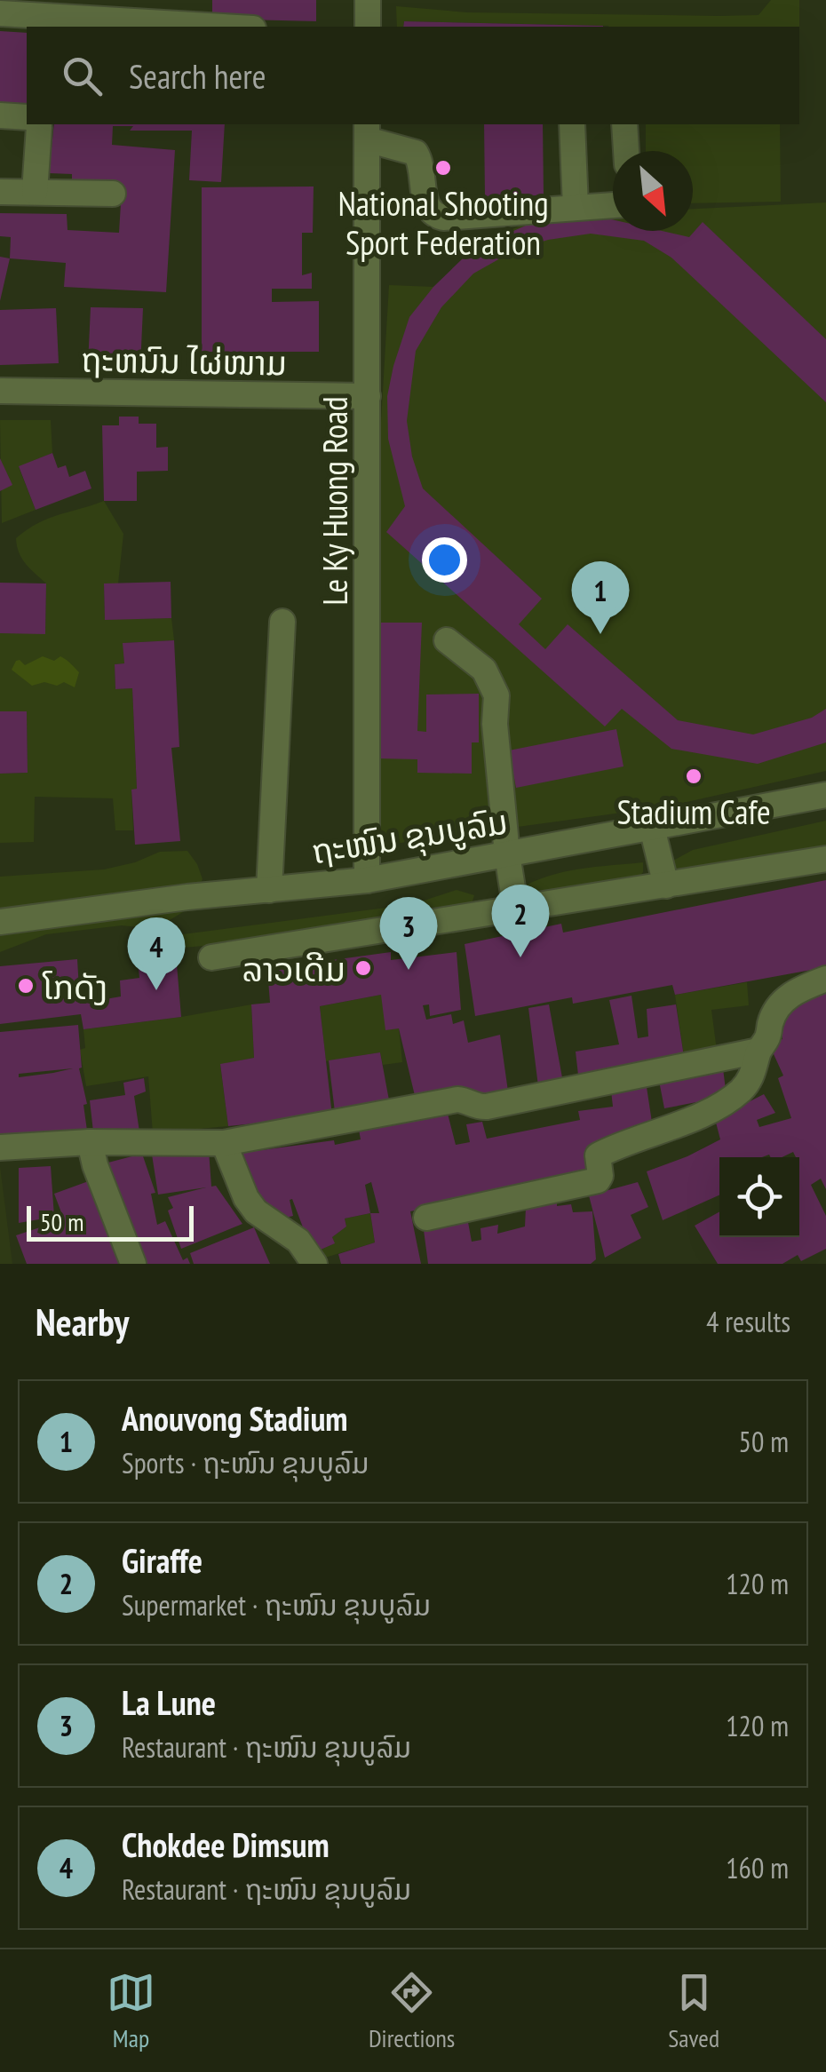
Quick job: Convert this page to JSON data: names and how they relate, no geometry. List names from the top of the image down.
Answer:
{
  "streets": {
    "street": ["ຖະຫນົນ ໄຜ່ໜາມ", "Le Ky Huong Road", "ຖະໜົນ ຂຸນບູລົມ"]
  },
  "crossings": [
    ["ຖະຫນົນ ໄຜ່ໜາມ", "Le Ky Huong Road"],
    ["Le Ky Huong Road", "ຖະໜົນ ຂຸນບູລົມ"]
  ],
  "places": [
    "National Shooting Sport Federation",
    "Stadium Cafe",
    "ລາວເດີມ",
    "ໂກດັງ"
  ],
  "scale_bar": "50 m",
  "north": "bottom right",
  "page": {
    "search": "Search here",
    "pins": [
      "1",
      "2",
      "3",
      "4"
    ],
    "scale": "50 m",
    "heading": ["Nearby", "4 results"],
    "list": [
      {
        "mark": "1",
        "name": "Anouvong Stadium",
        "note": "Sports · ຖະໜົນ ຂຸນບູລົມ",
        "value": "50 m"
      },
      {
        "mark": "2",
        "name": "Giraffe",
        "note": "Supermarket · ຖະໜົນ ຂຸນບູລົມ",
        "value": "120 m"
      },
      {
        "mark": "3",
        "name": "La Lune",
        "note": "Restaurant · ຖະໜົນ ຂຸນບູລົມ",
        "value": "120 m"
      },
      {
        "mark": "4",
        "name": "Chokdee Dimsum",
        "note": "Restaurant · ຖະໜົນ ຂຸນບູລົມ",
        "value": "160 m"
      }
    ],
    "nav": ["Map", "Directions", "Saved"]
  }
}
